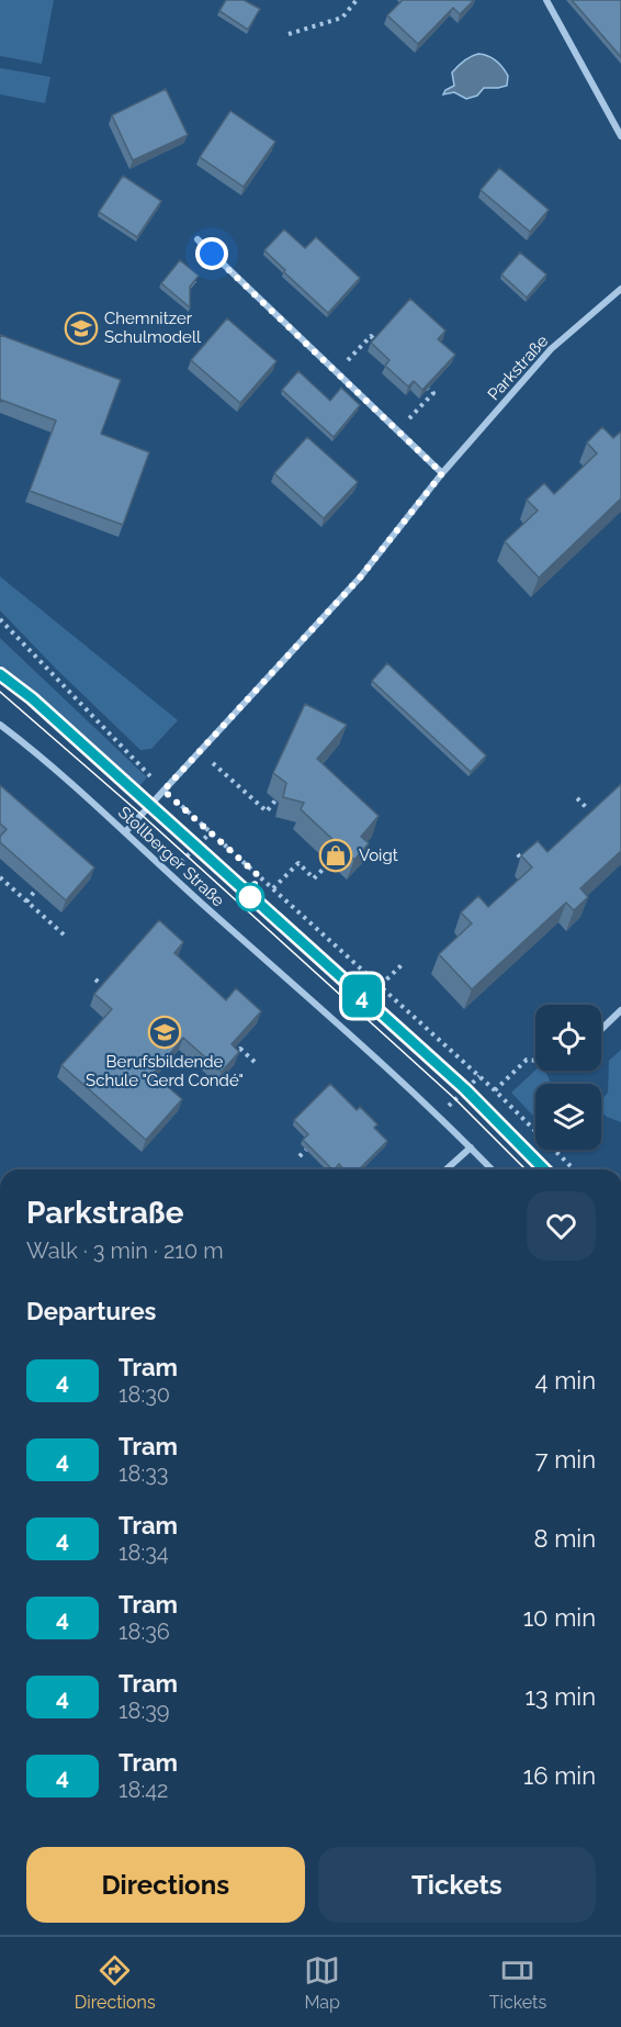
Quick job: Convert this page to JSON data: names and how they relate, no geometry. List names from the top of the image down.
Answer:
{
  "streets": {
    "street": ["Parkstraße", "Stollberger Straße"]
  },
  "crossings": [
    ["Parkstraße", "Stollberger Straße"]
  ],
  "places": {
    "school or university": ["Chemnitzer Schulmodell", "Berufsbildende Schule \"Gerd Condé\""],
    "shop": ["Voigt"]
  },
  "lines": ["tram line 4"],
  "page": {
    "on_map": "4",
    "heading": [
      ["Parkstraße", "Walk · 3 min · 210 m"],
      "Departures"
    ],
    "list": [
      {
        "mark": "4",
        "name": "Tram",
        "note": "18:30",
        "value": "4 min"
      },
      {
        "mark": "4",
        "name": "Tram",
        "note": "18:33",
        "value": "7 min"
      },
      {
        "mark": "4",
        "name": "Tram",
        "note": "18:34",
        "value": "8 min"
      },
      {
        "mark": "4",
        "name": "Tram",
        "note": "18:36",
        "value": "10 min"
      },
      {
        "mark": "4",
        "name": "Tram",
        "note": "18:39",
        "value": "13 min"
      },
      {
        "mark": "4",
        "name": "Tram",
        "note": "18:42",
        "value": "16 min"
      }
    ],
    "buttons": ["Directions", "Tickets"],
    "tabs": ["Directions", "Map", "Tickets"]
  }
}
